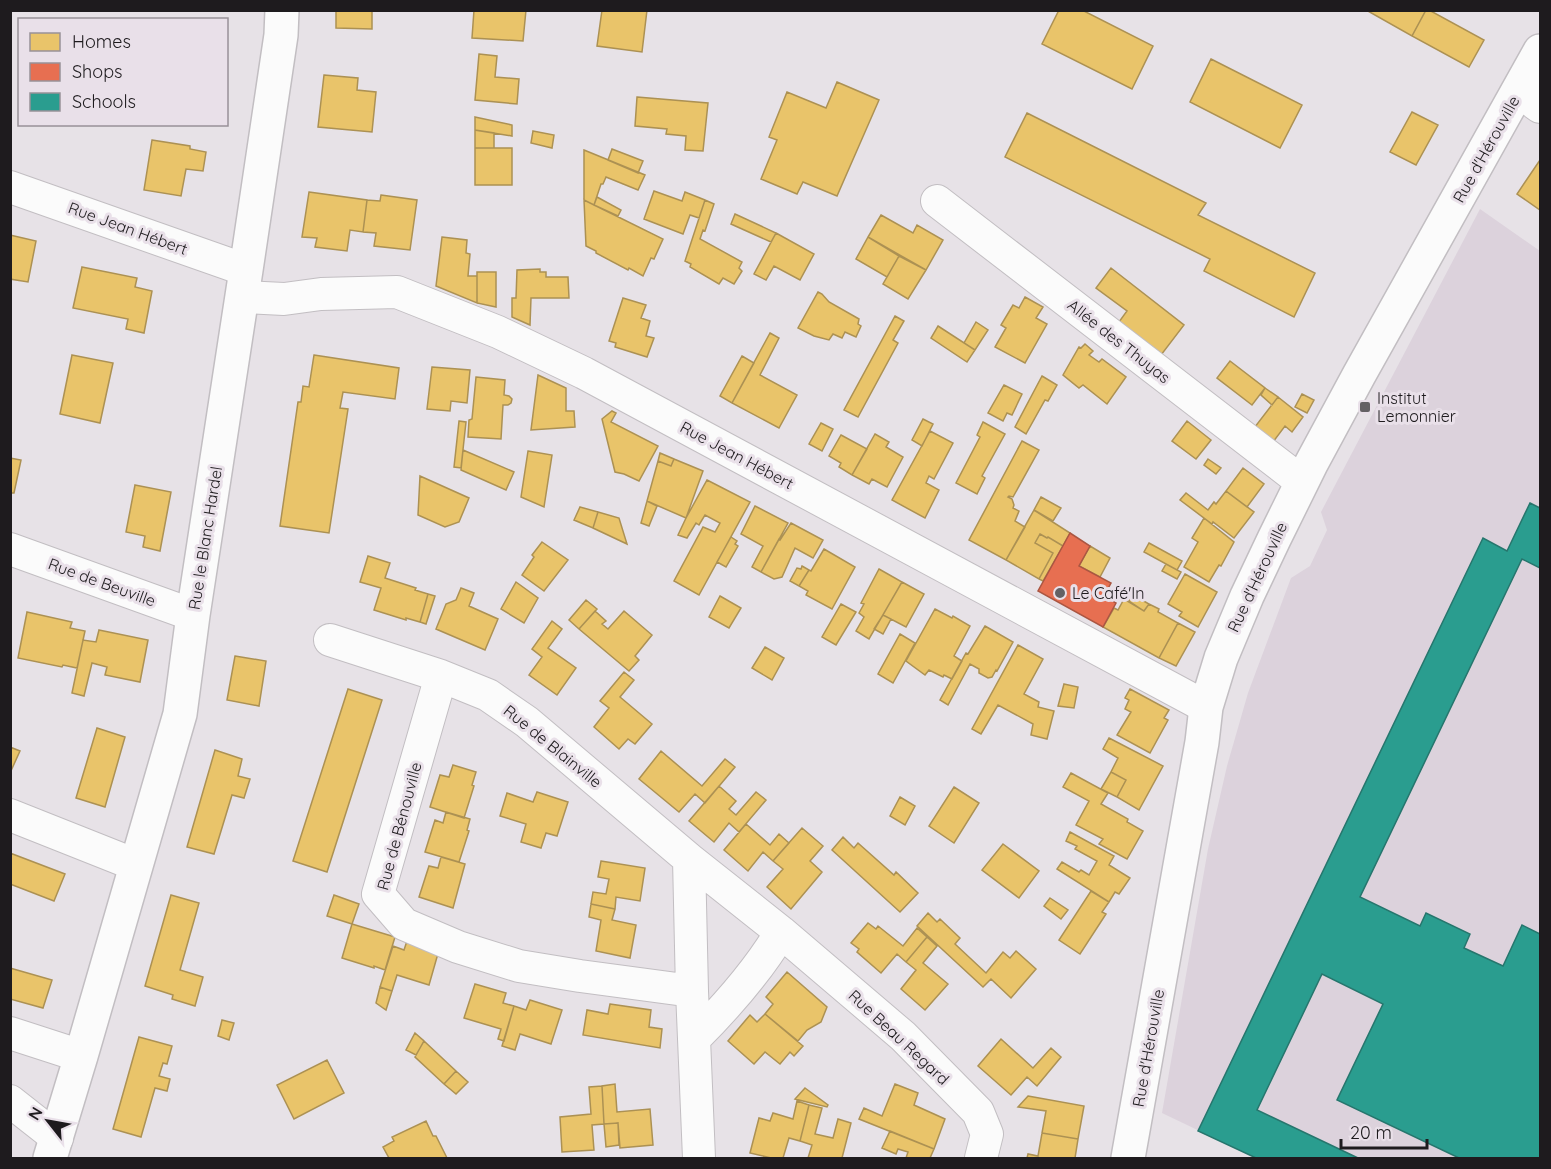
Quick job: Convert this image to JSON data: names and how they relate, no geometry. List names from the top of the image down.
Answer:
{
  "streets": {
    "street": [
      "Rue d'Hérouville",
      "Rue Jean Hébert",
      "Allée des Thuyas",
      "Rue le Blanc Hardel",
      "Rue de Beuville",
      "Rue de Blainville",
      "Rue de Bénouville",
      "Rue Beau Regard"
    ]
  },
  "crossings": [
    ["Rue d'Hérouville", "Rue Jean Hébert"],
    ["Rue d'Hérouville", "Allée des Thuyas"],
    ["Rue Jean Hébert", "Rue le Blanc Hardel"],
    ["Rue le Blanc Hardel", "Rue de Beuville"],
    ["Rue de Blainville", "Rue de Bénouville"],
    ["Rue de Blainville", "Rue Beau Regard"]
  ],
  "places": {
    "transit": ["Institut Lemonnier"],
    "other": ["Le Café'In"]
  },
  "legend": ["Homes", "Shops", "Schools"],
  "scale_bar": "20 m",
  "north": "top left"
}
